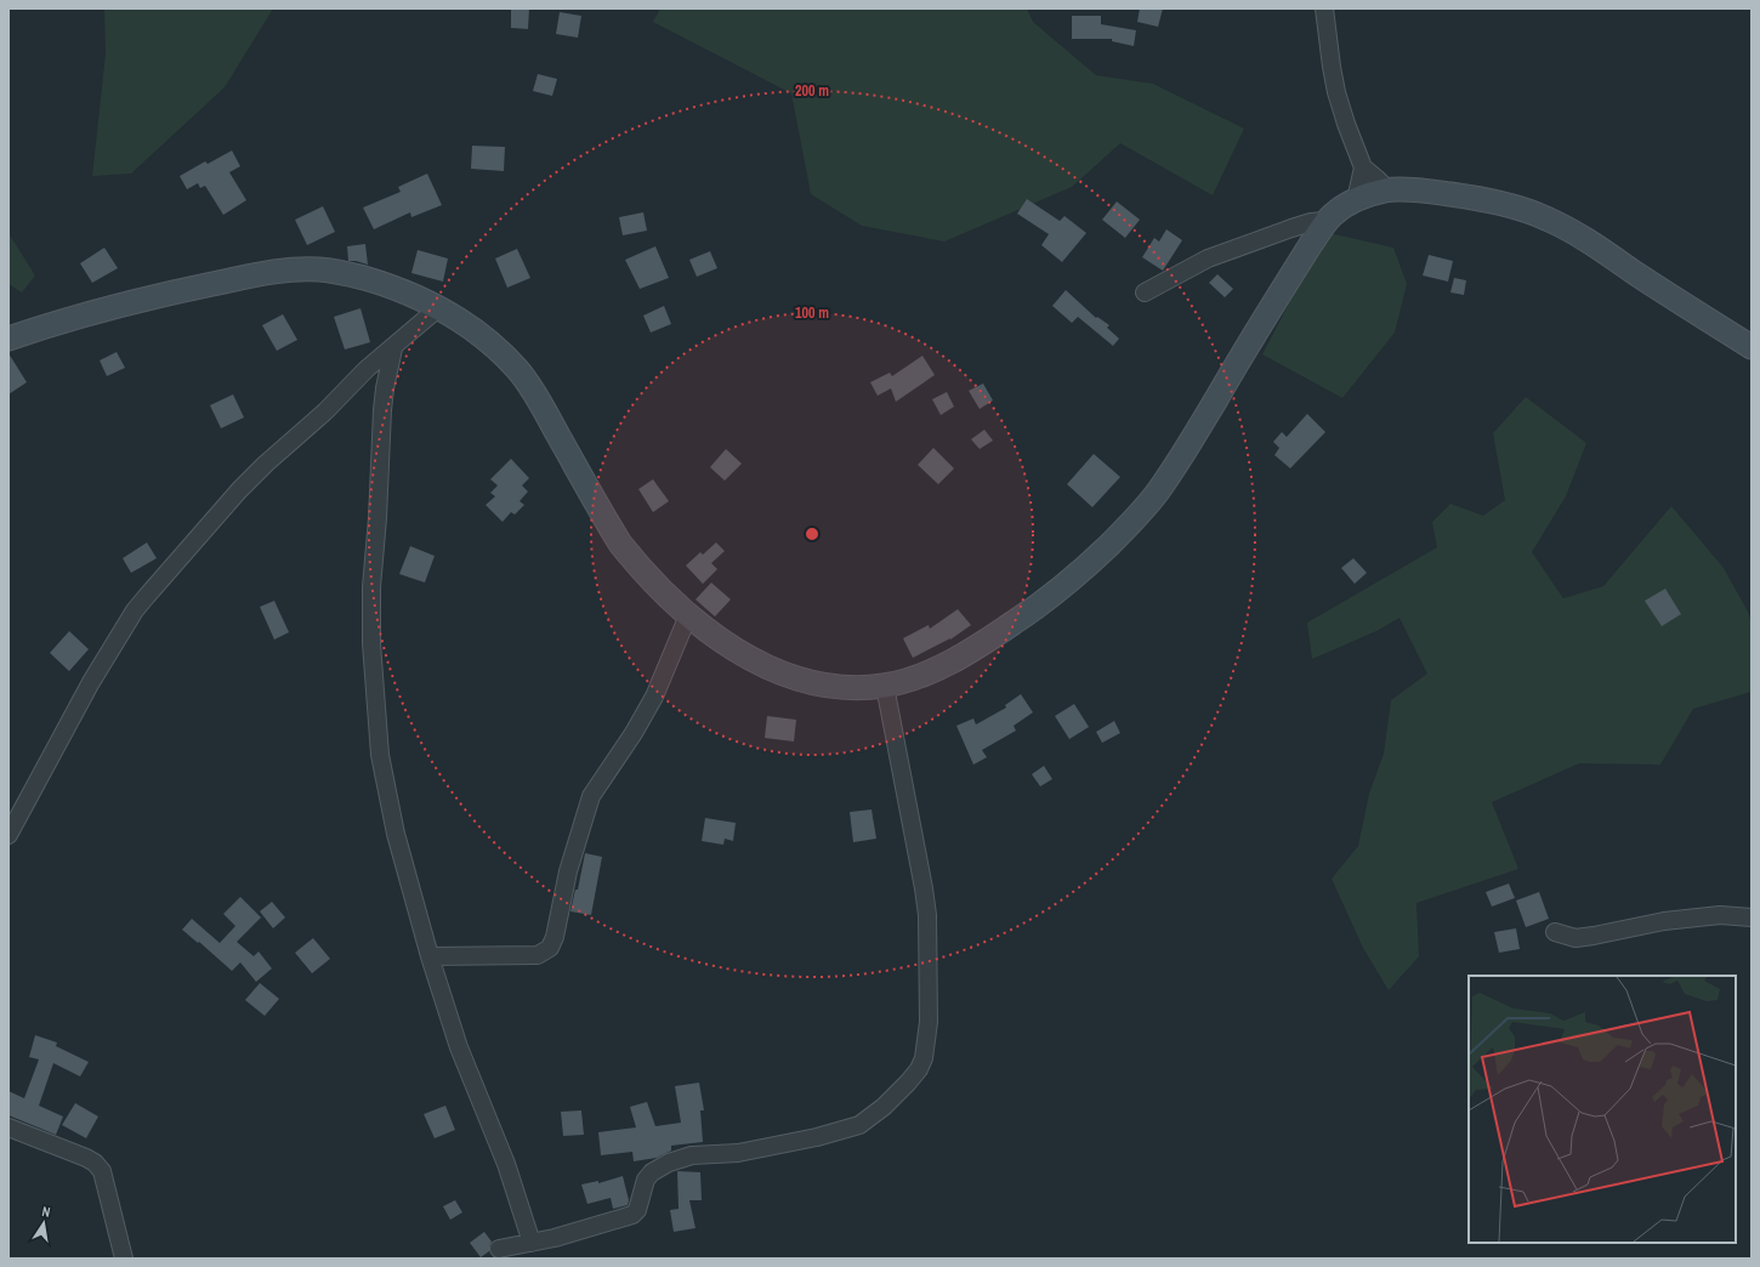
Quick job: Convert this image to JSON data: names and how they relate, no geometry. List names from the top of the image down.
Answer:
{
  "north": "top",
  "rings": ["200 m", "100 m"]
}
